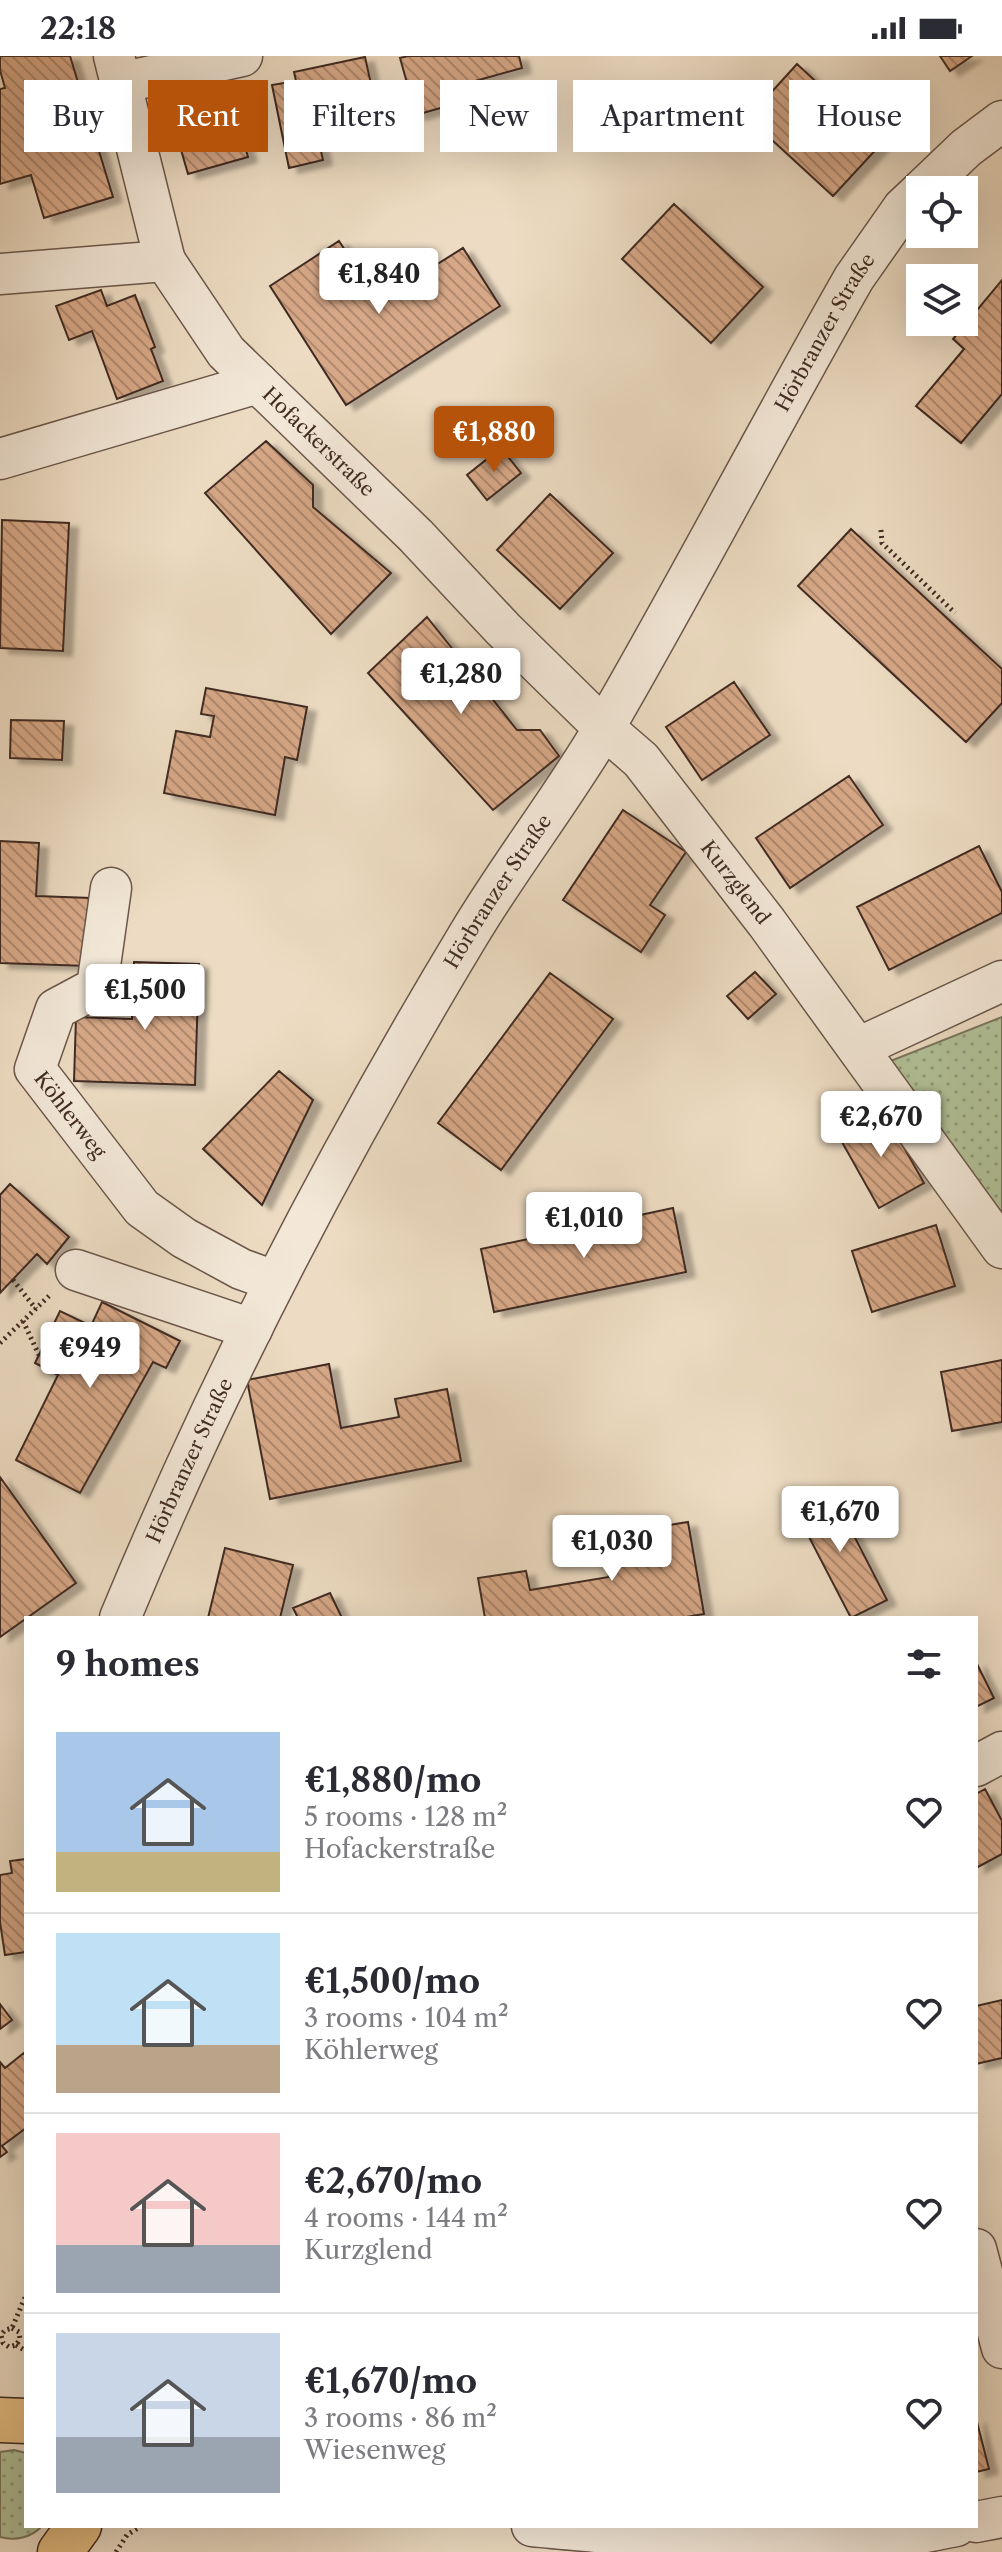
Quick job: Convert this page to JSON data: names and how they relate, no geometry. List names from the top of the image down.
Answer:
{
  "streets": {
    "street": [
      "Hörbranzer Straße",
      "Hofackerstraße",
      "Kurzglend",
      "Köhlerweg"
    ]
  },
  "crossings": [
    ["Hörbranzer Straße", "Hofackerstraße"],
    ["Hörbranzer Straße", "Kurzglend"],
    ["Hörbranzer Straße", "Köhlerweg"],
    ["Hofackerstraße", "Kurzglend"]
  ],
  "page": {
    "status": "22:18",
    "chip": [
      "Buy",
      "Rent",
      "Filters",
      "New",
      "Apartment",
      "House"
    ],
    "price": [
      "€1,840",
      "€1,880",
      "€1,280",
      "€1,500",
      "€2,670",
      "€1,010",
      "€949",
      "€1,670",
      "€1,030"
    ],
    "heading": "9 homes",
    "list": [
      {
        "name": "€1,880/mo",
        "note": "5 rooms · 128 m² · Hofackerstraße"
      },
      {
        "name": "€1,500/mo",
        "note": "3 rooms · 104 m² · Köhlerweg"
      },
      {
        "name": "€2,670/mo",
        "note": "4 rooms · 144 m² · Kurzglend"
      },
      {
        "name": "€1,670/mo",
        "note": "3 rooms · 86 m² · Wiesenweg"
      }
    ]
  }
}
